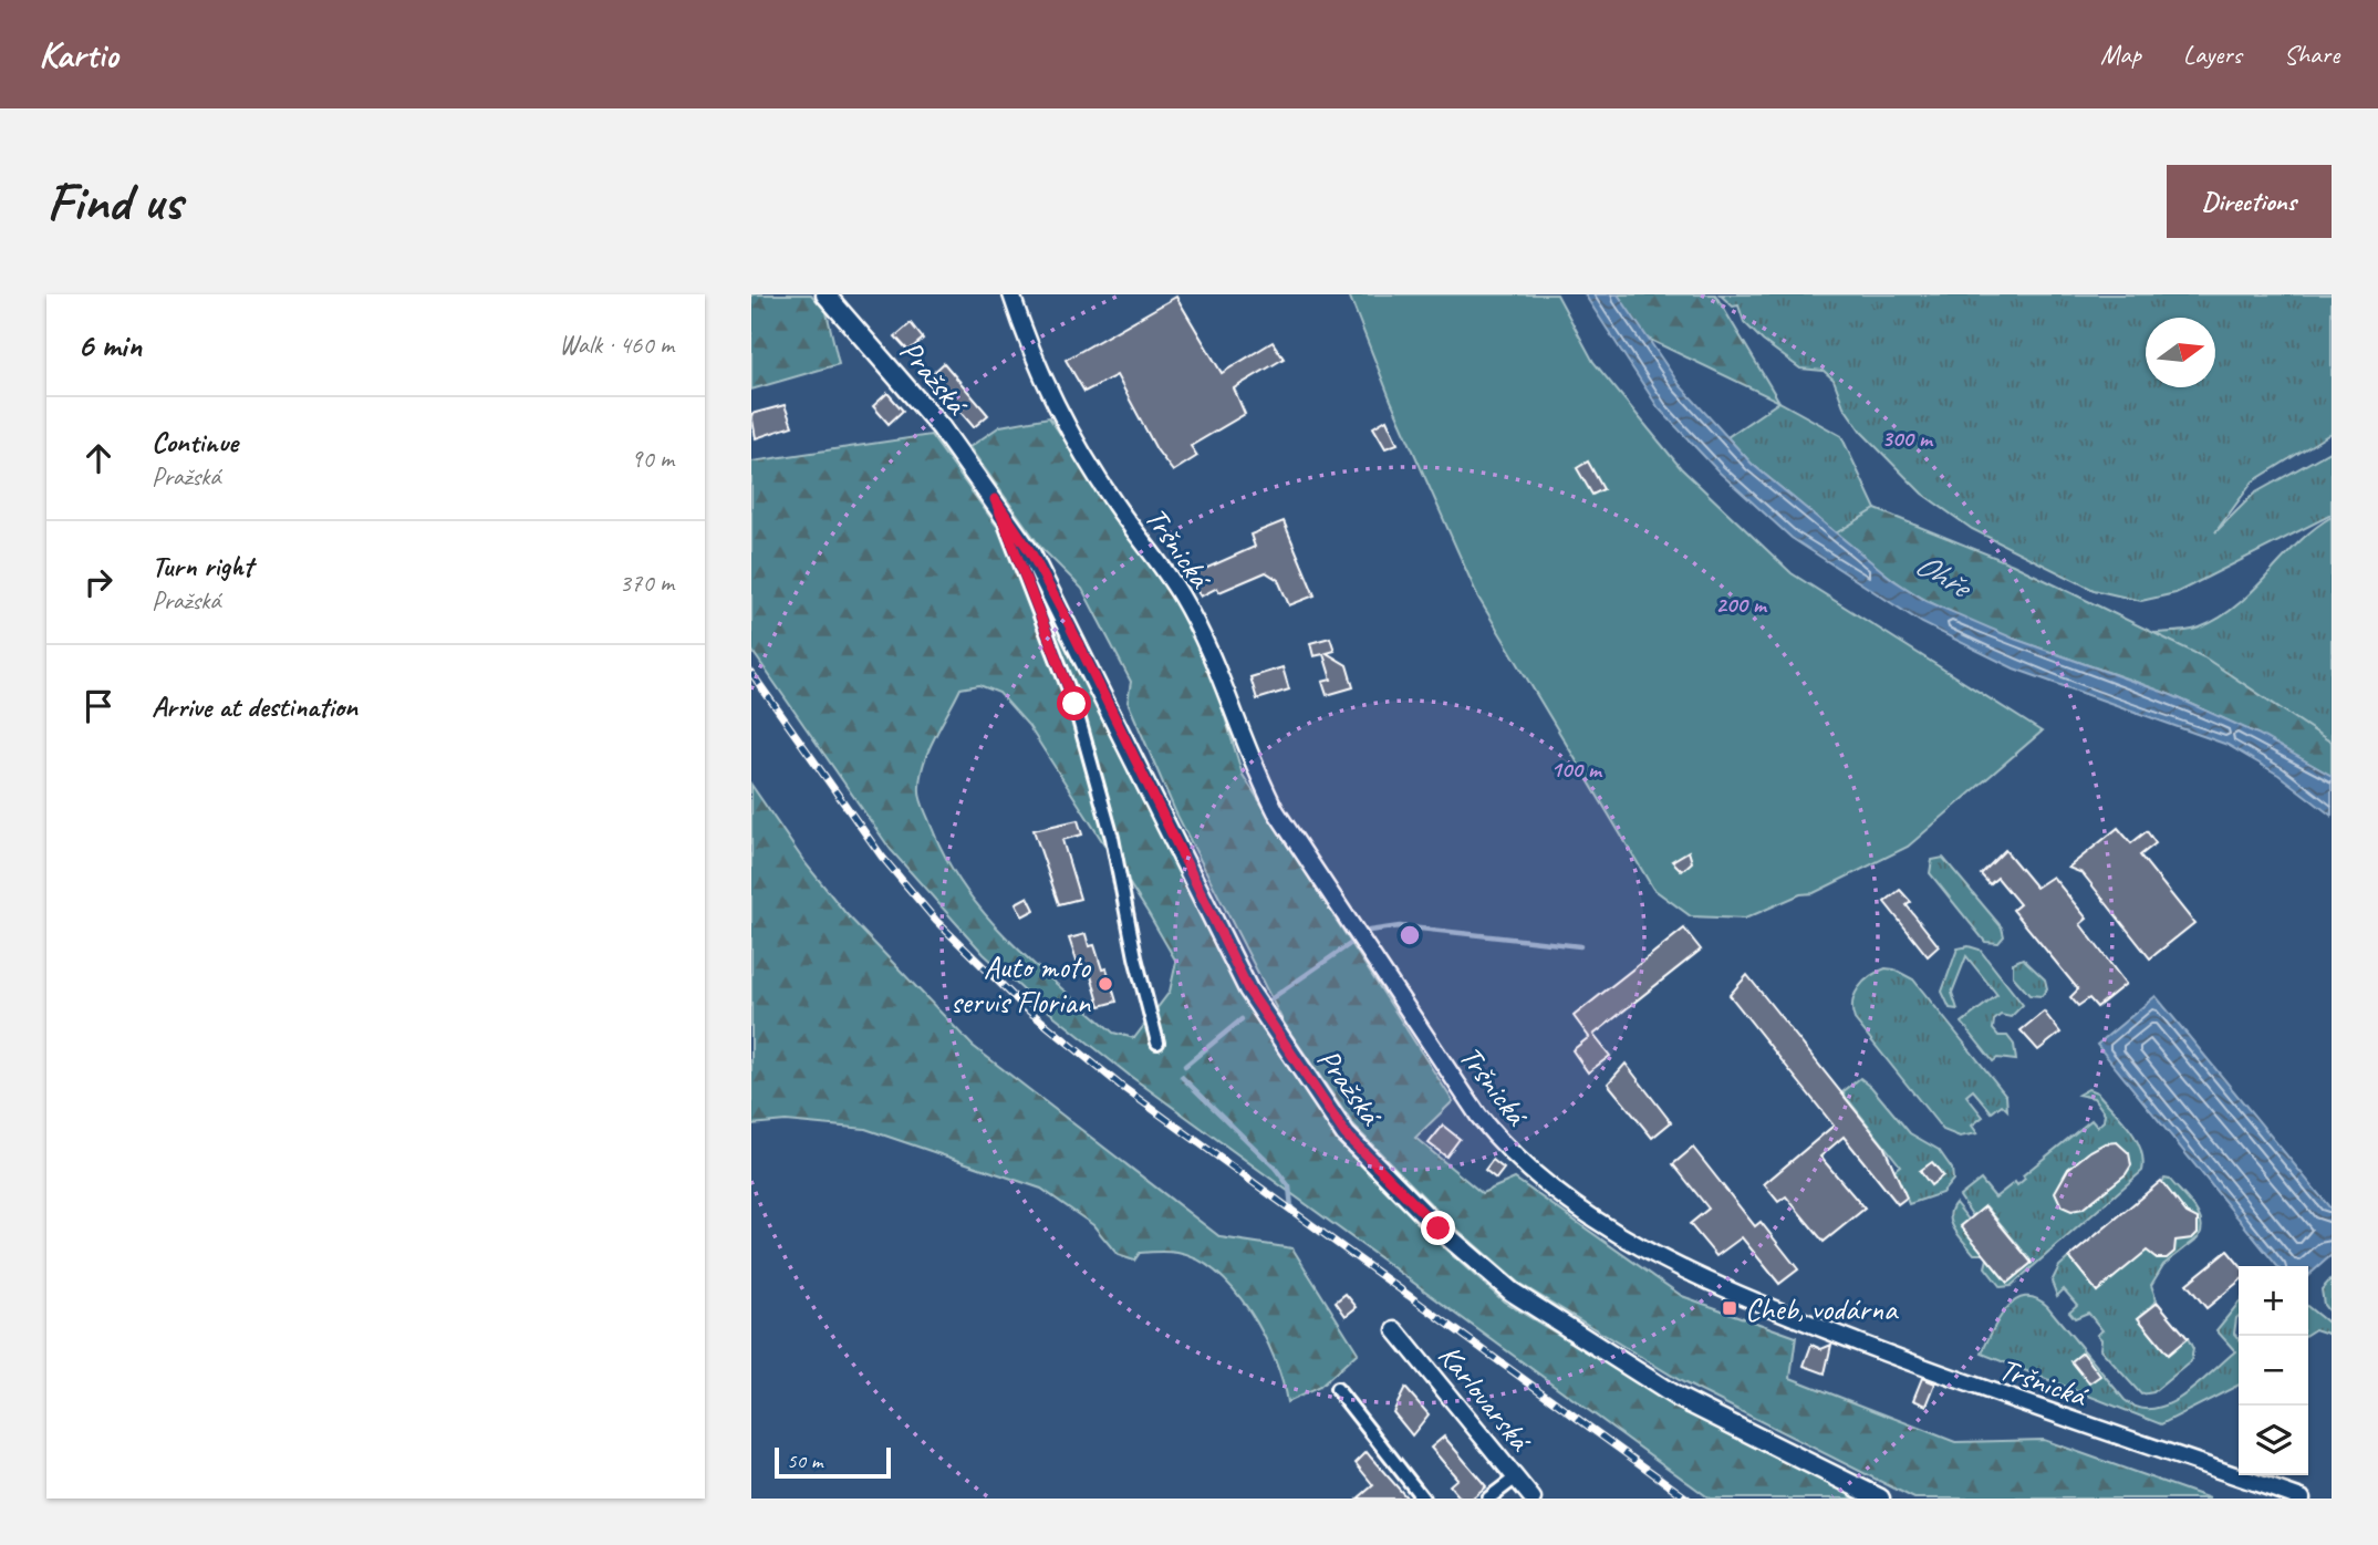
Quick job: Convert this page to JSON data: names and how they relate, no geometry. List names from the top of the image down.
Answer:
{
  "streets": {
    "main road": ["Pražská"],
    "street": ["Tršnická", "Karlovarská"]
  },
  "water": ["Ohře"],
  "places": {
    "other": ["Auto moto servis Florian"],
    "transit": ["Cheb, vodárna"]
  },
  "scale_bar": "50 m",
  "north": "right",
  "page": {
    "header": "Kartio",
    "nav": ["Map", "Layers", "Share"],
    "buttons": "Directions",
    "title": "Find us",
    "heading": ["6 min", "Walk · 460 m"],
    "list": [
      ["Continue", "Pražská", "90 m"],
      ["Turn right", "Pražská", "370 m"],
      "Arrive at destination"
    ],
    "map_buttons": ["+", "−"],
    "scale": "50 m"
  },
  "rings": ["300 m", "200 m", "100 m"]
}
